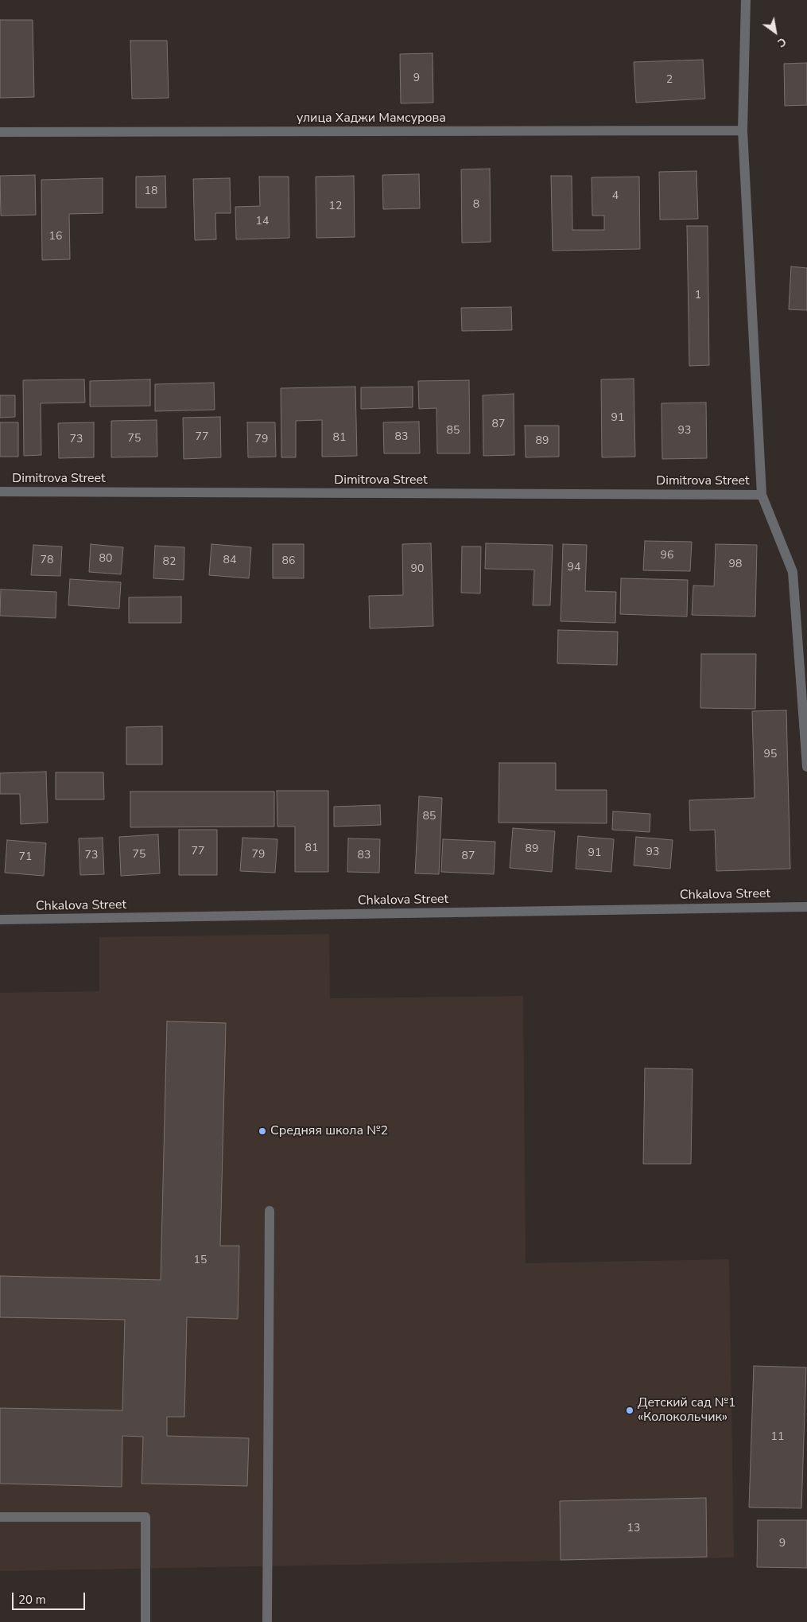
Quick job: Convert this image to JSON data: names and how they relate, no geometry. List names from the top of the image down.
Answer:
{
  "streets": {
    "street": ["улица Хаджи Мамсурова", "Dimitrova Street", "Chkalova Street"]
  },
  "places": ["Средняя школа №2", "Детский сад №1 «Колокольчик»"],
  "house_numbers": [
    "9",
    "2",
    "18",
    "4",
    "8",
    "12",
    "14",
    "16",
    "1",
    "91",
    "87",
    "85",
    "93",
    "77",
    "83",
    "81",
    "75",
    "73",
    "79",
    "89",
    "96",
    "80",
    "78",
    "84",
    "86",
    "82",
    "98",
    "94",
    "90",
    "95",
    "85",
    "81",
    "89",
    "77",
    "93",
    "91",
    "75",
    "79",
    "73",
    "83",
    "87",
    "71",
    "15",
    "11",
    "13",
    "9"
  ],
  "scale_bar": "20 m",
  "north": "bottom right"
}
